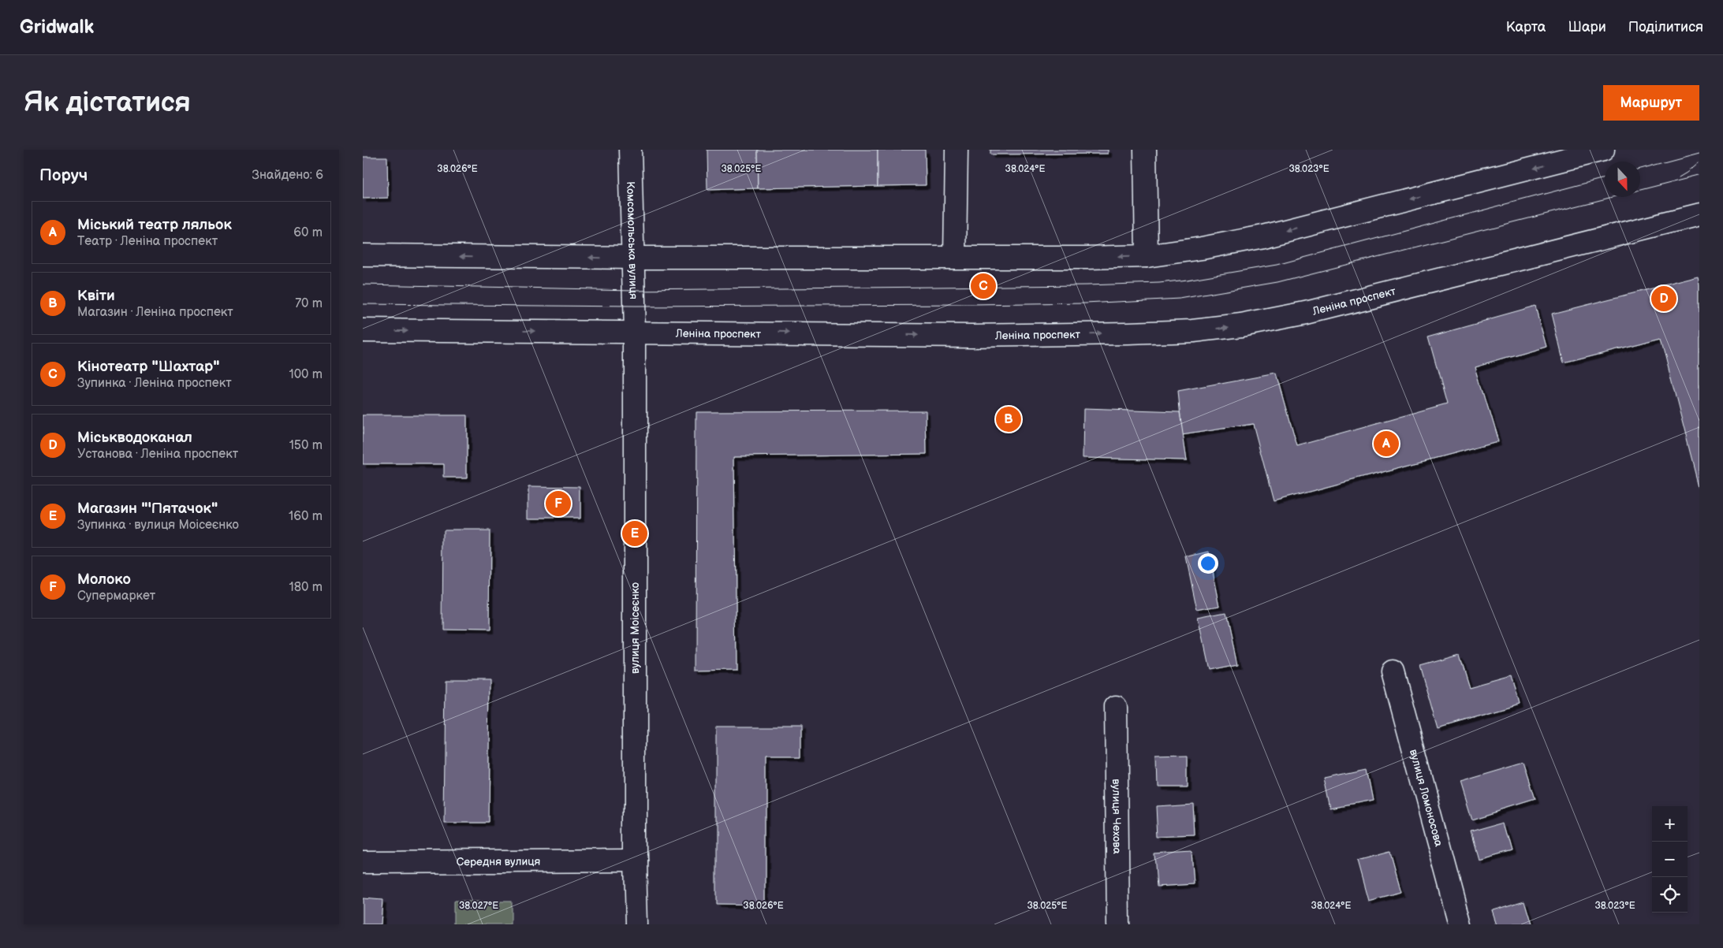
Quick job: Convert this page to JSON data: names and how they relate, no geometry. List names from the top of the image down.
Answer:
{
  "streets": {
    "main road": [
      "Комсомольська вулиця",
      "Леніна проспект",
      "вулиця Моісеєнко",
      "вулиця Ломоносова",
      "вулиця Чехова",
      "Середня вулиця"
    ]
  },
  "crossings": [
    ["Комсомольська вулиця", "Леніна проспект"],
    ["Комсомольська вулиця", "вулиця Моісеєнко"],
    ["Леніна проспект", "вулиця Моісеєнко"],
    ["вулиця Моісеєнко", "Середня вулиця"]
  ],
  "north": "bottom",
  "page": {
    "header": "Gridwalk",
    "nav": ["Карта", "Шари", "Поділитися"],
    "buttons": "Маршрут",
    "title": "Як дістатися",
    "heading": ["Поруч", "Знайдено: 6"],
    "list": [
      {
        "mark": "A",
        "name": "Міський театр ляльок",
        "note": "Театр · Леніна проспект",
        "value": "60 m"
      },
      {
        "mark": "B",
        "name": "Квіти",
        "note": "Магазин · Леніна проспект",
        "value": "70 m"
      },
      {
        "mark": "C",
        "name": "Кінотеатр \"Шахтар\"",
        "note": "Зупинка · Леніна проспект",
        "value": "100 m"
      },
      {
        "mark": "D",
        "name": "Міськводоканал",
        "note": "Установа · Леніна проспект",
        "value": "150 m"
      },
      {
        "mark": "E",
        "name": "Магазин \"'Пятачок\"",
        "note": "Зупинка · вулиця Моісеєнко",
        "value": "160 m"
      },
      {
        "mark": "F",
        "name": "Молоко",
        "note": "Супермаркет",
        "value": "180 m"
      }
    ],
    "pins": [
      "C",
      "D",
      "B",
      "A",
      "F",
      "E"
    ],
    "map_buttons": ["+", "−"]
  },
  "coordinates": [
    "38.026°E",
    "38.025°E",
    "38.023°E",
    "38.024°E",
    "38.027°E"
  ]
}
